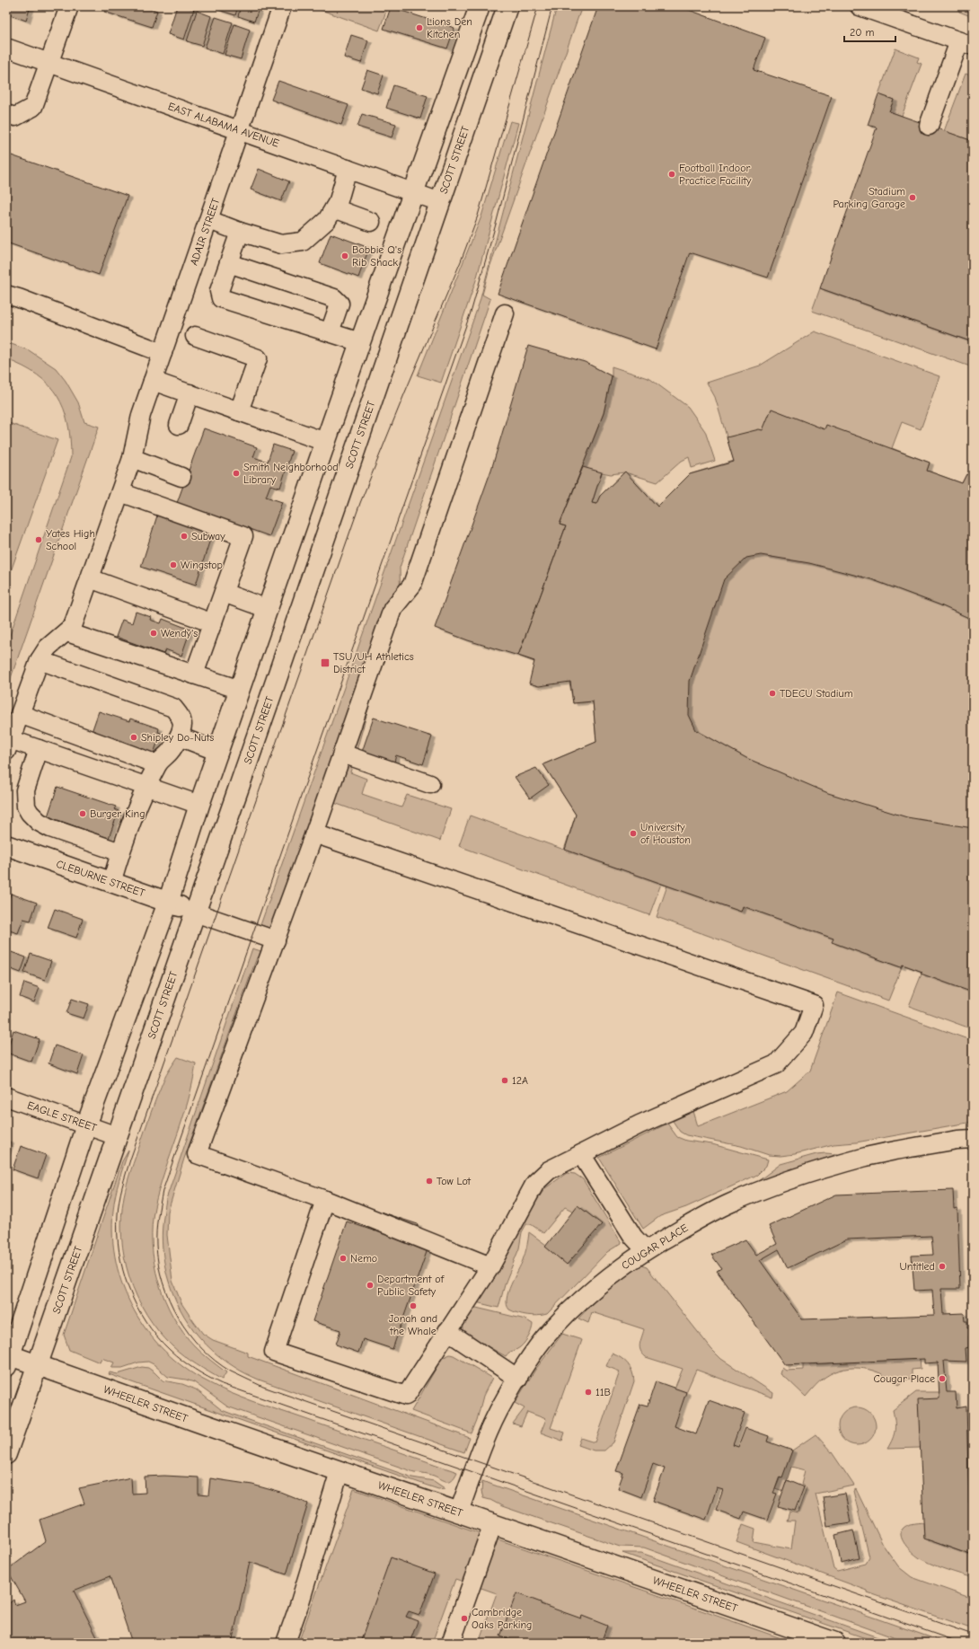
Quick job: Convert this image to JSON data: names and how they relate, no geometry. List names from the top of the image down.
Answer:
{
  "streets": {
    "main road": ["SCOTT STREET", "CLEBURNE STREET", "WHEELER STREET"],
    "street": [
      "EAST ALABAMA AVENUE",
      "ADAIR STREET",
      "EAGLE STREET",
      "COUGAR PLACE"
    ]
  },
  "crossings": [
    ["EAST ALABAMA AVENUE", "SCOTT STREET"],
    ["EAST ALABAMA AVENUE", "ADAIR STREET"],
    ["SCOTT STREET", "CLEBURNE STREET"],
    ["SCOTT STREET", "EAGLE STREET"],
    ["SCOTT STREET", "WHEELER STREET"],
    ["COUGAR PLACE", "WHEELER STREET"]
  ],
  "places": {
    "other": [
      "Lions Den Kitchen",
      "Football Indoor Practice Facility",
      "Stadium Parking Garage",
      "Bobbie Q's Rib Shack",
      "Smith Neighborhood Library",
      "Subway",
      "Yates High School",
      "Wingstop",
      "Wendy's",
      "TDECU Stadium",
      "Shipley Do-Nuts",
      "Burger King",
      "University of Houston",
      "12A",
      "Tow Lot",
      "Nemo",
      "Untitled",
      "Department of Public Safety",
      "Jonah and the Whale",
      "Cougar Place",
      "11B",
      "Cambridge Oaks Parking"
    ],
    "transit": ["TSU/UH Athletics District"]
  },
  "scale_bar": "20 m"
}
